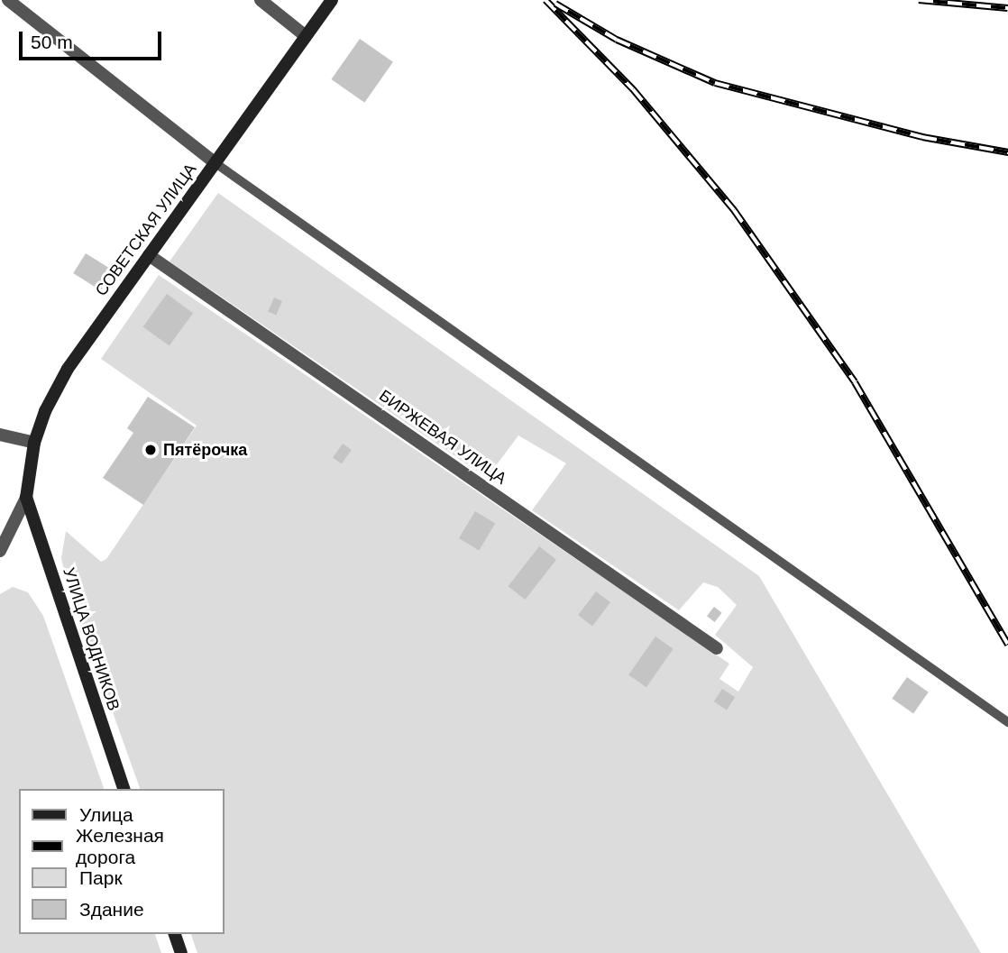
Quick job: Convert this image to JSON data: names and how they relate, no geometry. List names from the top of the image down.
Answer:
{
  "streets": {
    "main road": ["СОВЕТСКАЯ УЛИЦА", "УЛИЦА ВОДНИКОВ"],
    "street": ["БИРЖЕВАЯ УЛИЦА"]
  },
  "crossings": [
    ["СОВЕТСКАЯ УЛИЦА", "БИРЖЕВАЯ УЛИЦА"],
    ["СОВЕТСКАЯ УЛИЦА", "УЛИЦА ВОДНИКОВ"]
  ],
  "places": ["Пятёрочка"],
  "legend": [
    "Улица",
    "Железная дорога",
    "Парк",
    "Здание"
  ],
  "scale_bar": "50 m"
}
